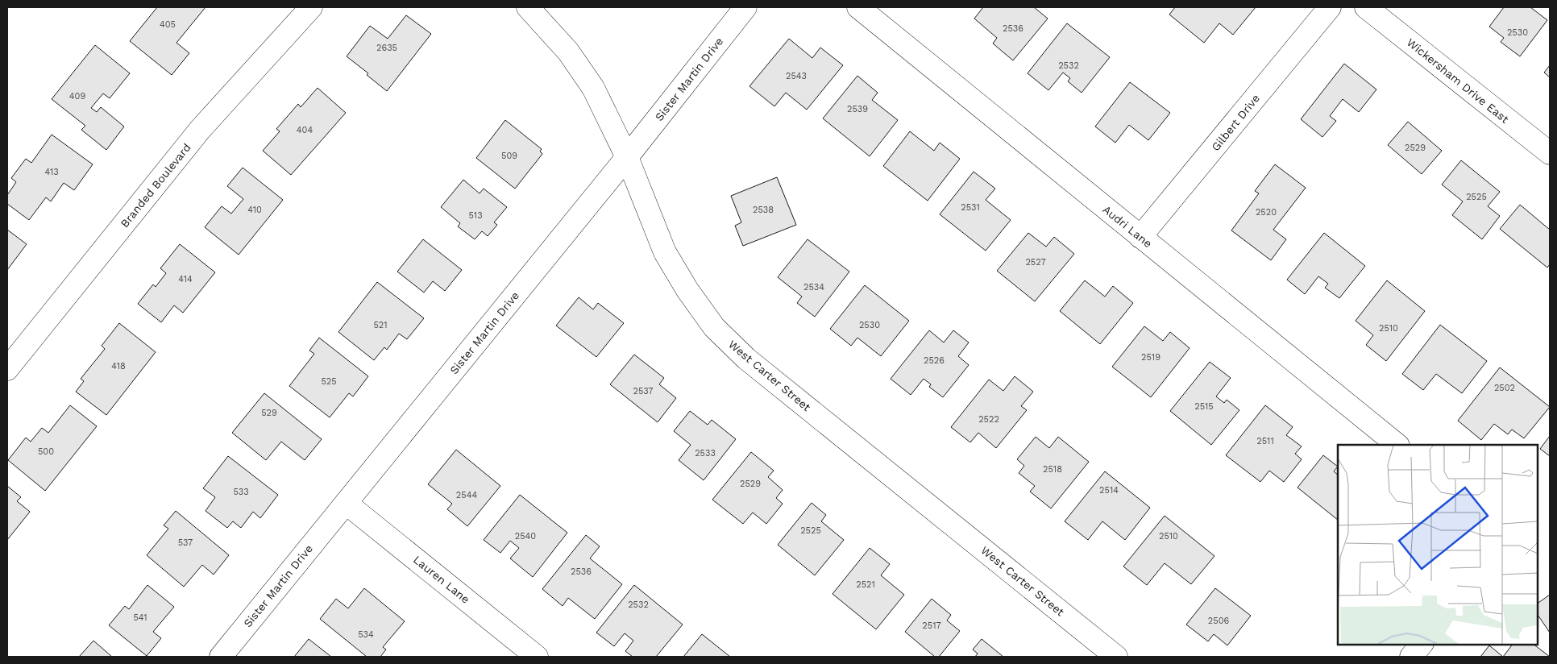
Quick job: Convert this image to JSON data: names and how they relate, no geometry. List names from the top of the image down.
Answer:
{
  "streets": {
    "street": [
      "Sister Martin Drive",
      "Wickersham Drive East",
      "Gilbert Drive",
      "Branded Boulevard",
      "Audri Lane",
      "West Carter Street",
      "Lauren Lane"
    ]
  },
  "crossings": [
    ["Sister Martin Drive", "West Carter Street"],
    ["Sister Martin Drive", "Lauren Lane"],
    ["Gilbert Drive", "Audri Lane"]
  ],
  "house_numbers": [
    "405",
    "2536",
    "2530",
    "2635",
    "2532",
    "2543",
    "409",
    "2539",
    "404",
    "2529",
    "509",
    "413",
    "2525",
    "2531",
    "410",
    "2538",
    "2520",
    "513",
    "2527",
    "414",
    "2534",
    "521",
    "2530",
    "2510",
    "2519",
    "2526",
    "418",
    "525",
    "2502",
    "2537",
    "2515",
    "529",
    "2522",
    "2511",
    "500",
    "2533",
    "2518",
    "2529",
    "2514",
    "533",
    "2544",
    "2525",
    "2540",
    "2510",
    "537",
    "2536",
    "2521",
    "2532",
    "541",
    "2506",
    "2517",
    "534"
  ]
}
